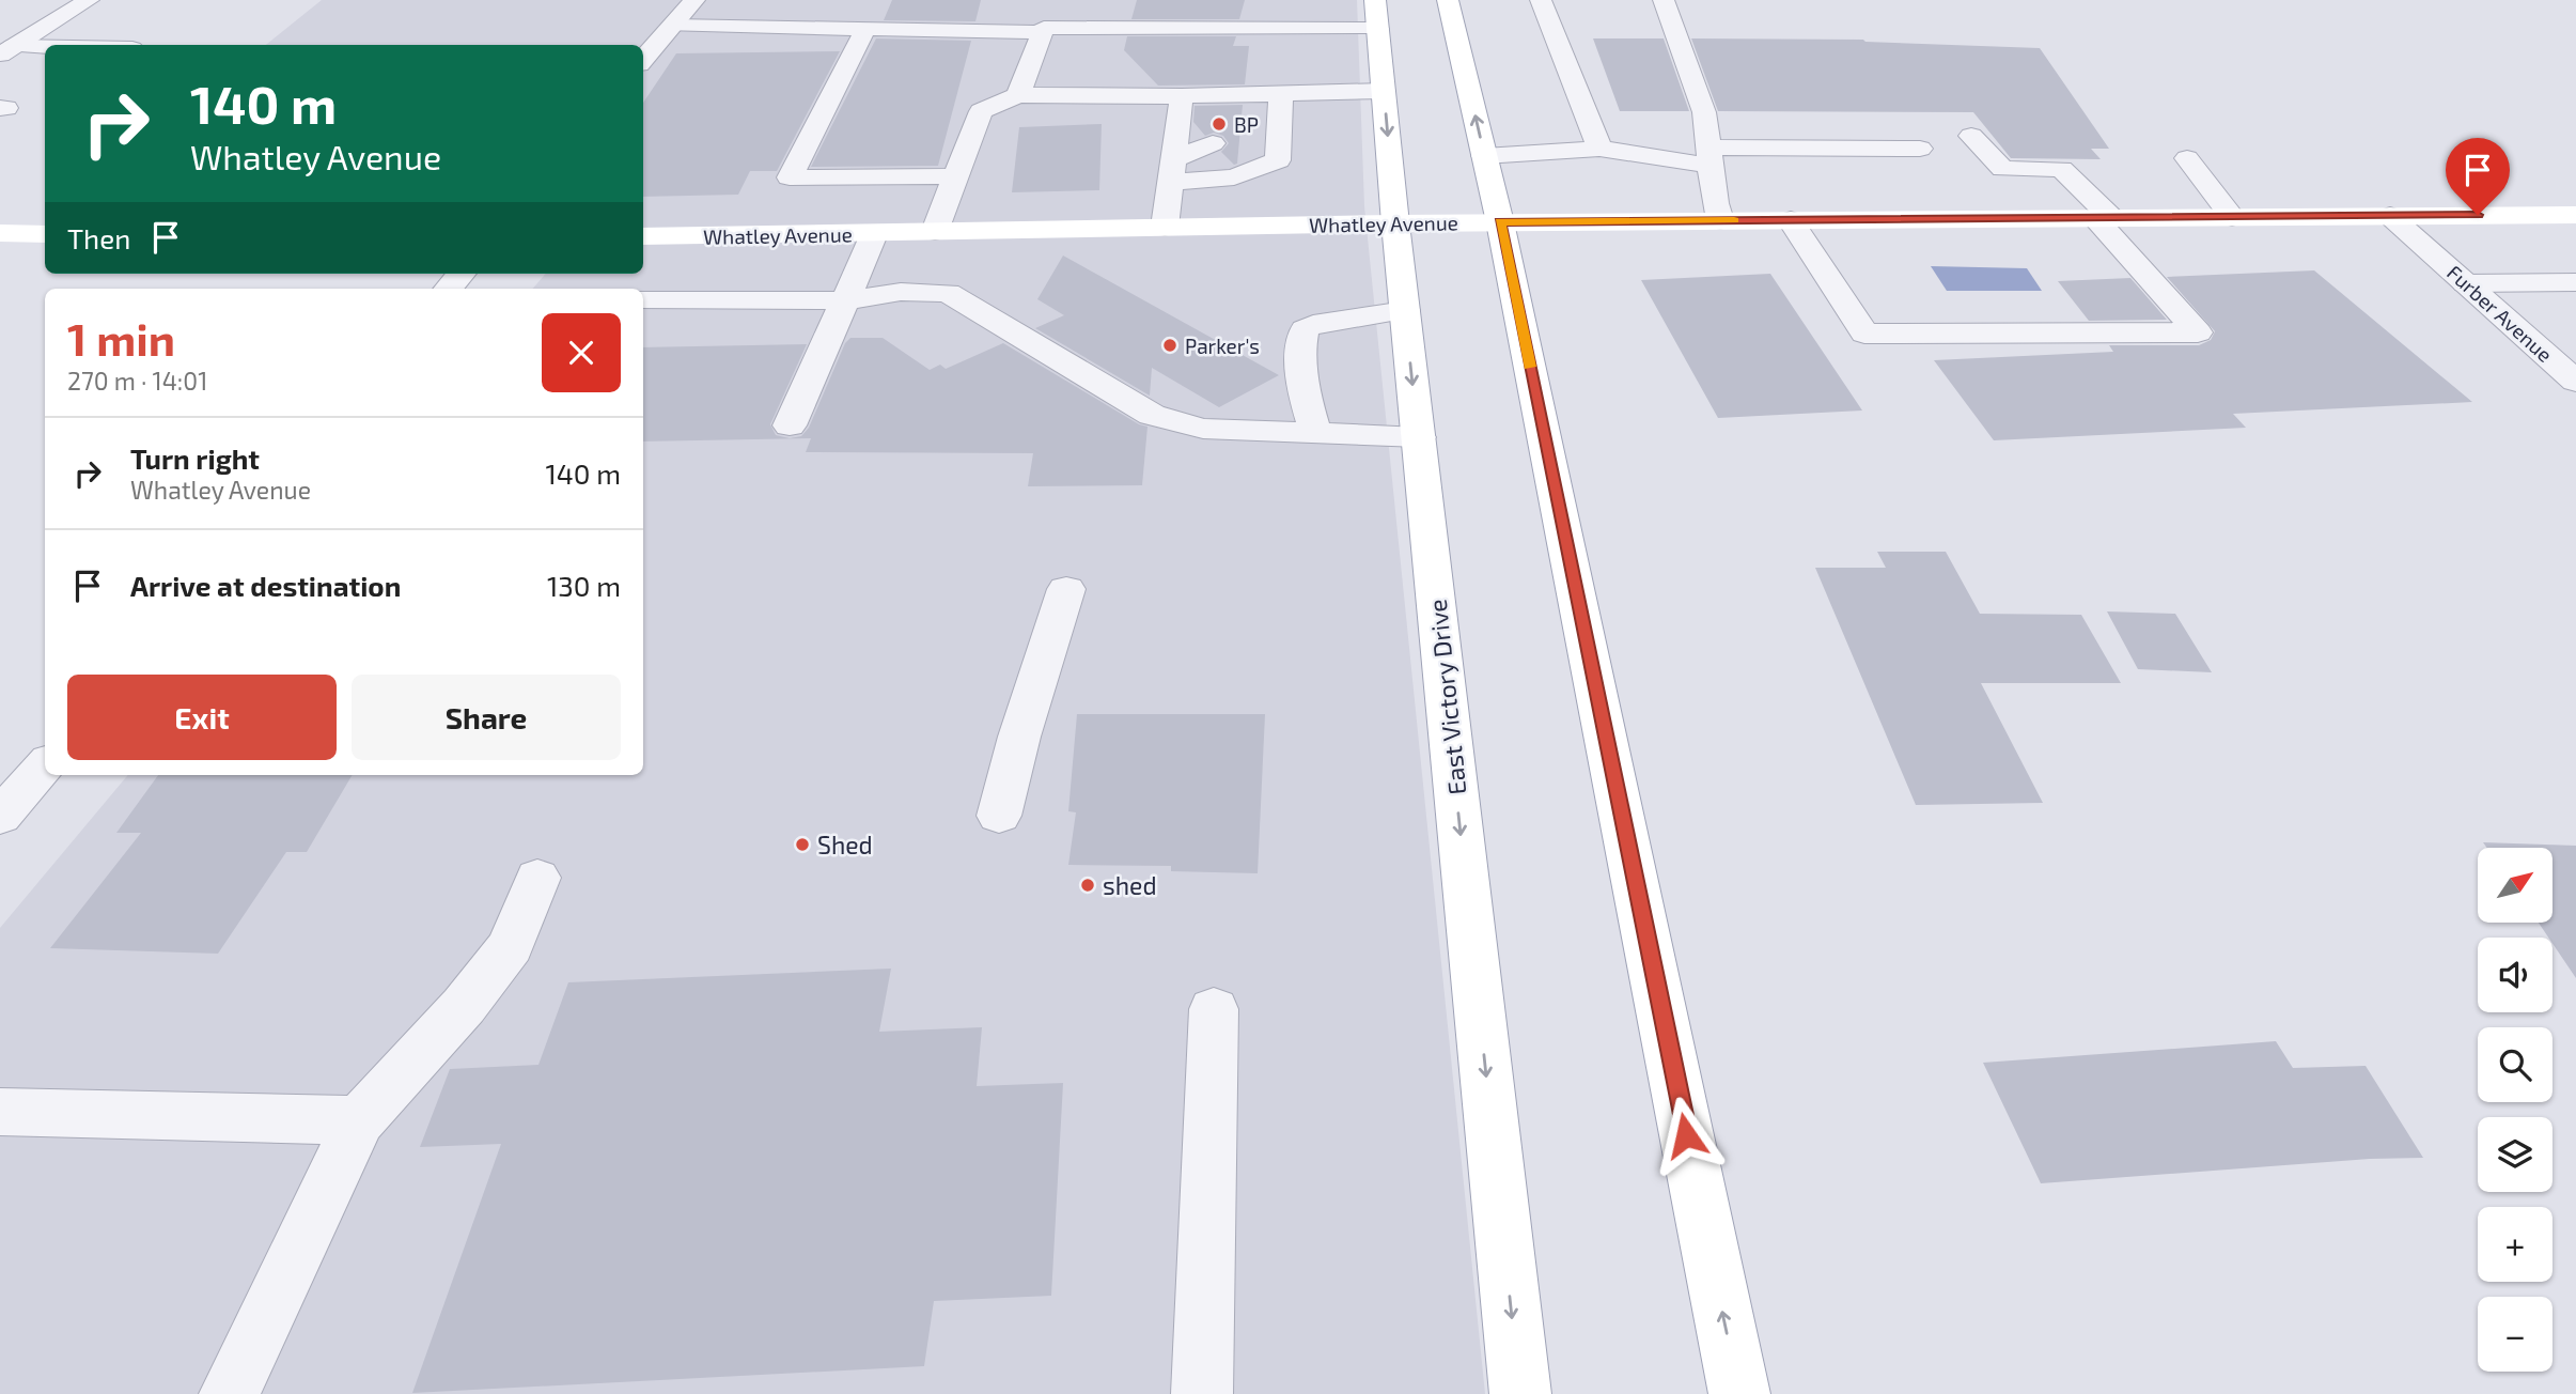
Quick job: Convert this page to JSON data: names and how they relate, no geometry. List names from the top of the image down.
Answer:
{
  "streets": {
    "main road": ["Whatley Avenue", "East Victory Drive"],
    "street": ["Furber Avenue"]
  },
  "crossings": [
    ["Whatley Avenue", "Furber Avenue"],
    ["Whatley Avenue", "East Victory Drive"]
  ],
  "places": [
    "BP",
    "Parker's",
    "Shed",
    "shed"
  ],
  "north": "top right",
  "page": {
    "turn": ["140 m", "Whatley Avenue"],
    "then": "Then",
    "heading": ["1 min", "270 m · 14:01"],
    "list": [
      {
        "name": "Turn right",
        "note": "Whatley Avenue",
        "value": "140 m"
      },
      {
        "name": "Arrive at destination",
        "value": "130 m"
      }
    ],
    "buttons": ["Exit", "Share"],
    "map_buttons": ["+", "−"]
  }
}
